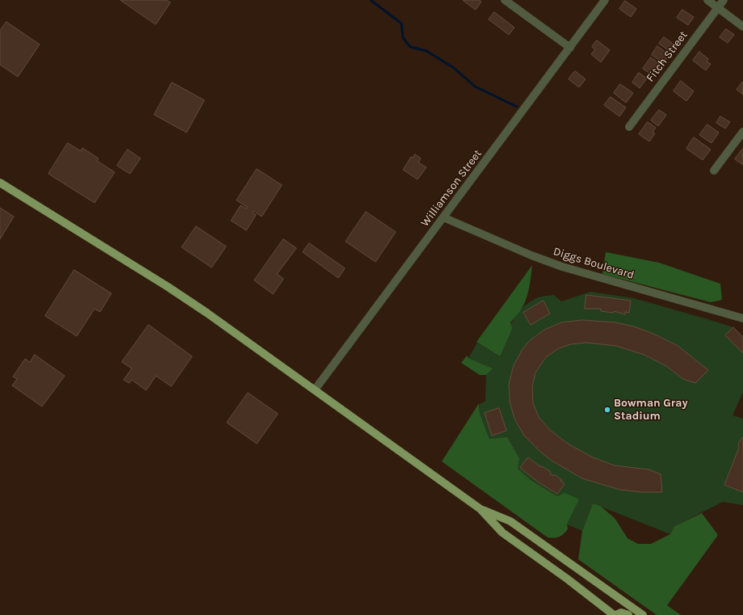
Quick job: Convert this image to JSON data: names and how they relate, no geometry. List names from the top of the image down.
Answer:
{
  "streets": {
    "street": ["Fitch Street", "Williamson Street", "Diggs Boulevard"]
  },
  "crossings": [
    ["Williamson Street", "Diggs Boulevard"]
  ],
  "places": ["Bowman Gray Stadium"]
}
